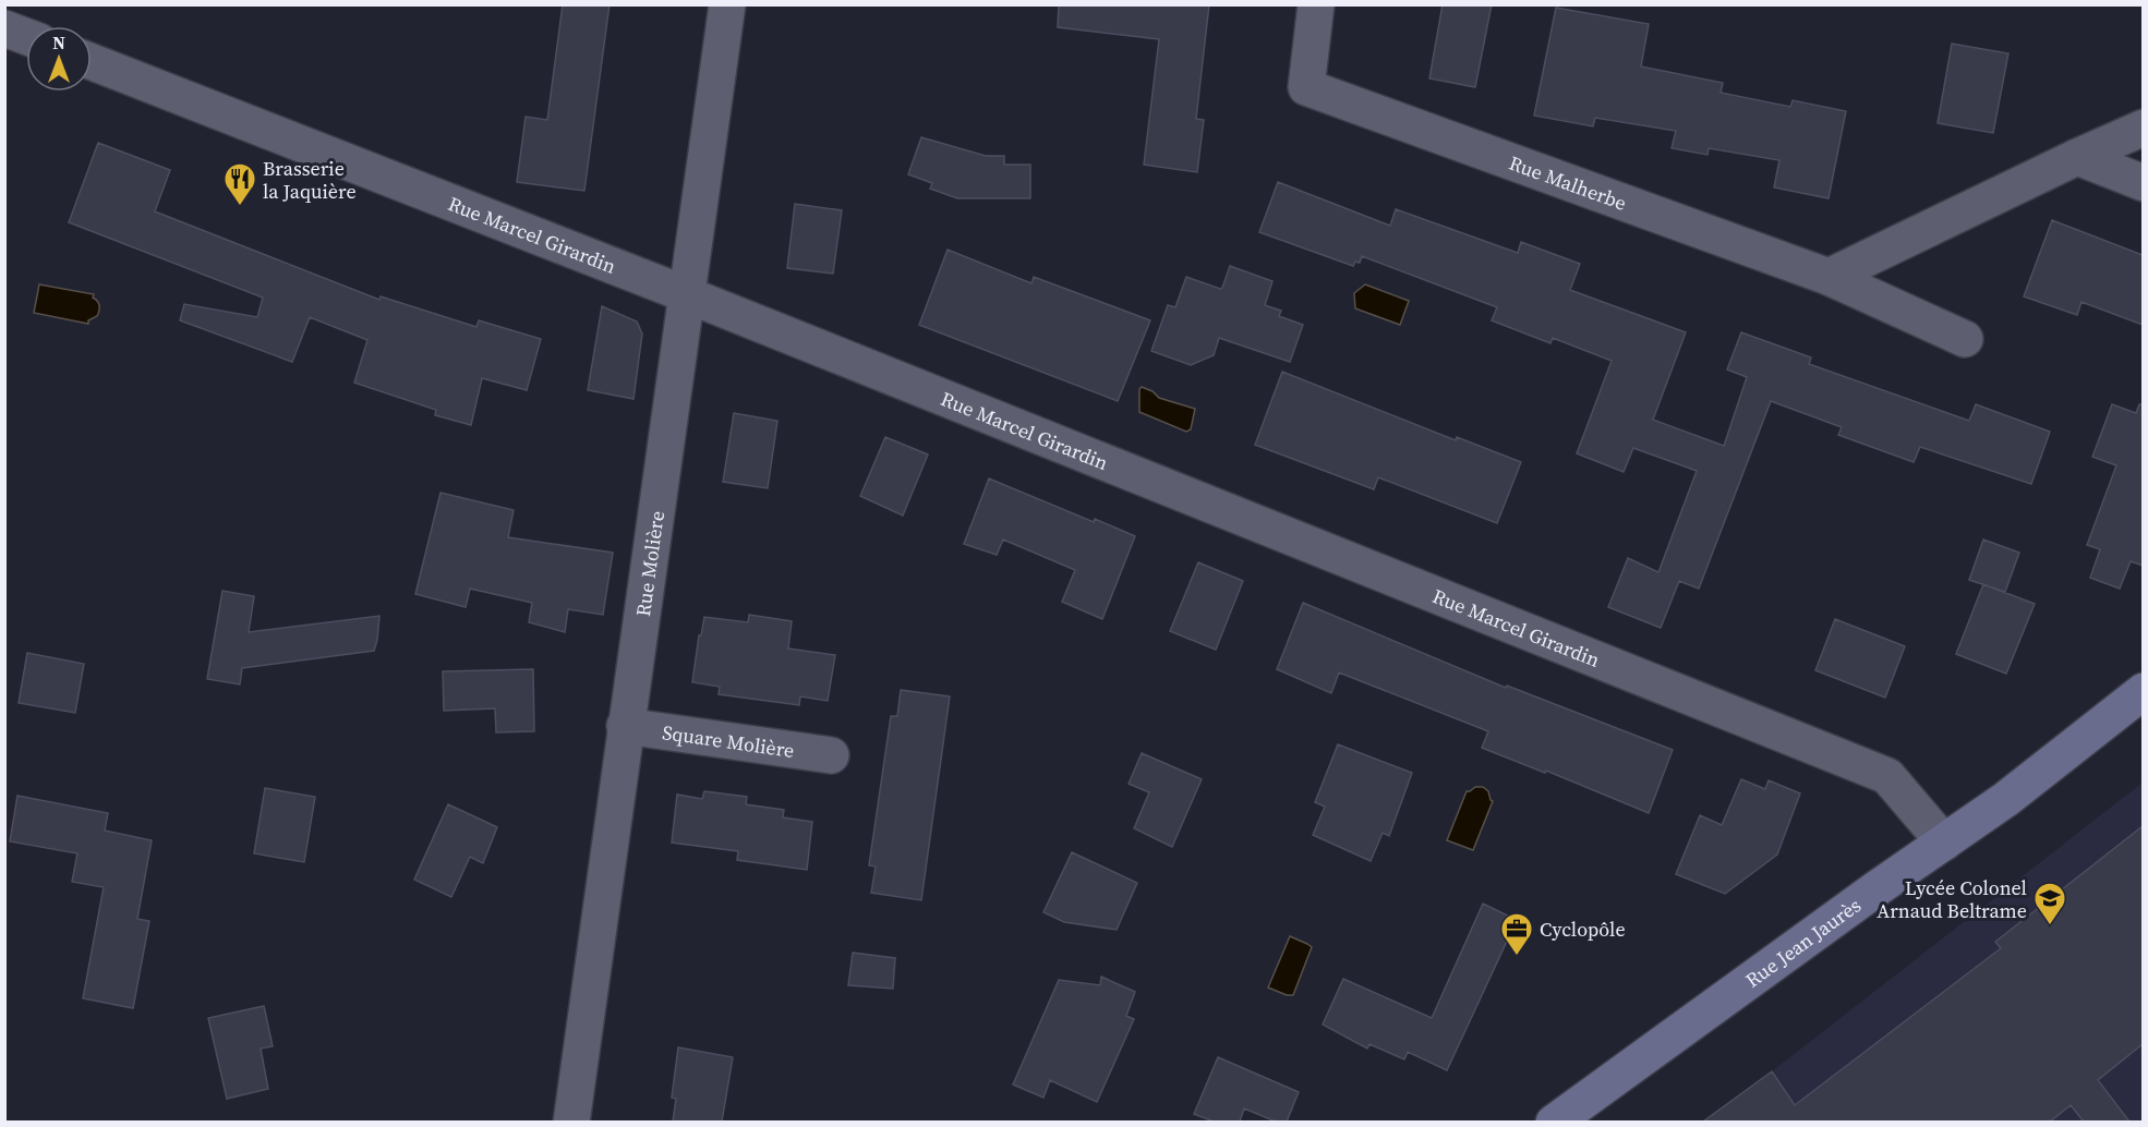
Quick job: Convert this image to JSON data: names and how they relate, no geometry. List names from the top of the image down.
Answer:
{
  "streets": {
    "main road": ["Rue Jean Jaurès"],
    "street": [
      "Rue Malherbe",
      "Rue Marcel Girardin",
      "Rue Molière",
      "Square Molière"
    ]
  },
  "crossings": [
    ["Rue Marcel Girardin", "Rue Molière"],
    ["Rue Marcel Girardin", "Rue Jean Jaurès"],
    ["Rue Molière", "Square Molière"]
  ],
  "places": {
    "restaurant": ["Brasserie la Jaquière"],
    "school or university": ["Lycée Colonel Arnaud Beltrame"],
    "office": ["Cyclopôle"]
  },
  "north": "top"
}
